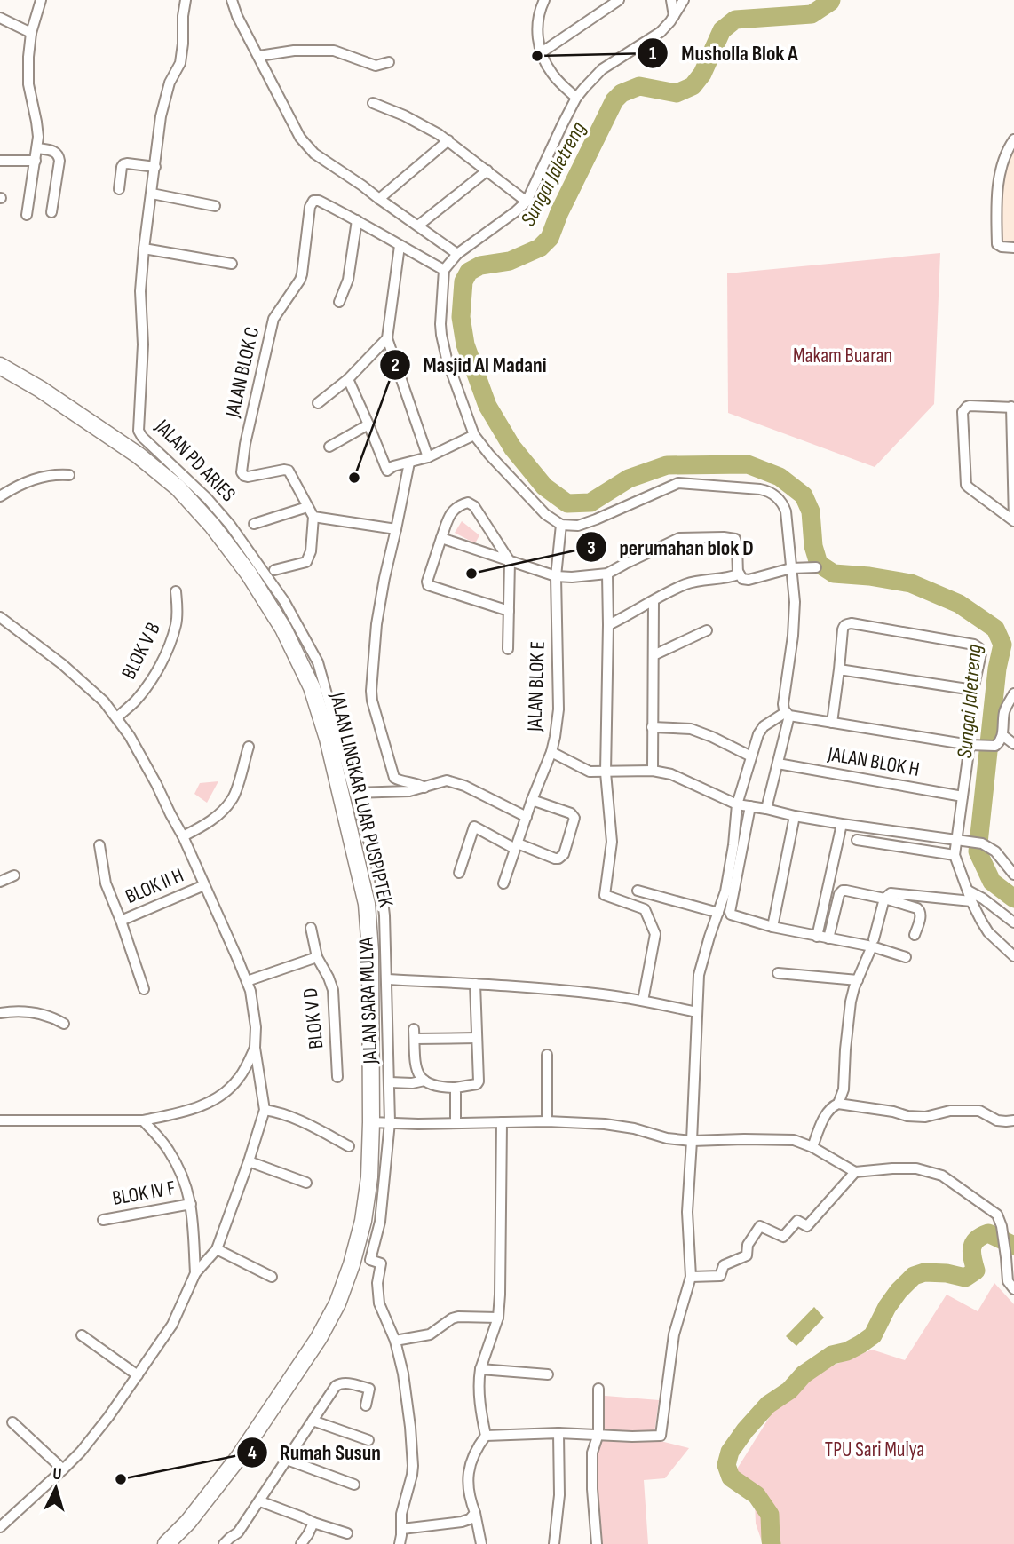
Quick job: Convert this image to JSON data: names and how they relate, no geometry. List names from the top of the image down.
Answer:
{
  "streets": {
    "main road": ["JALAN LINGKAR LUAR PUSPIPTEK"],
    "street": [
      "JALAN BLOK C",
      "JALAN PD ARIES",
      "BLOK V B",
      "JALAN BLOK E",
      "JALAN BLOK H",
      "BLOK II H",
      "JALAN SARA MULYA",
      "BLOK V D",
      "BLOK IV F"
    ]
  },
  "crossings": [
    ["JALAN PD ARIES", "JALAN SARA MULYA"]
  ],
  "water": ["Sungai Jaletreng"],
  "parks": ["Makam Buaran", "TPU Sari Mulya"],
  "places": [
    "Musholla Blok A",
    "Masjid Al Madani",
    "perumahan blok D",
    "Rumah Susun"
  ],
  "north": "top"
}
